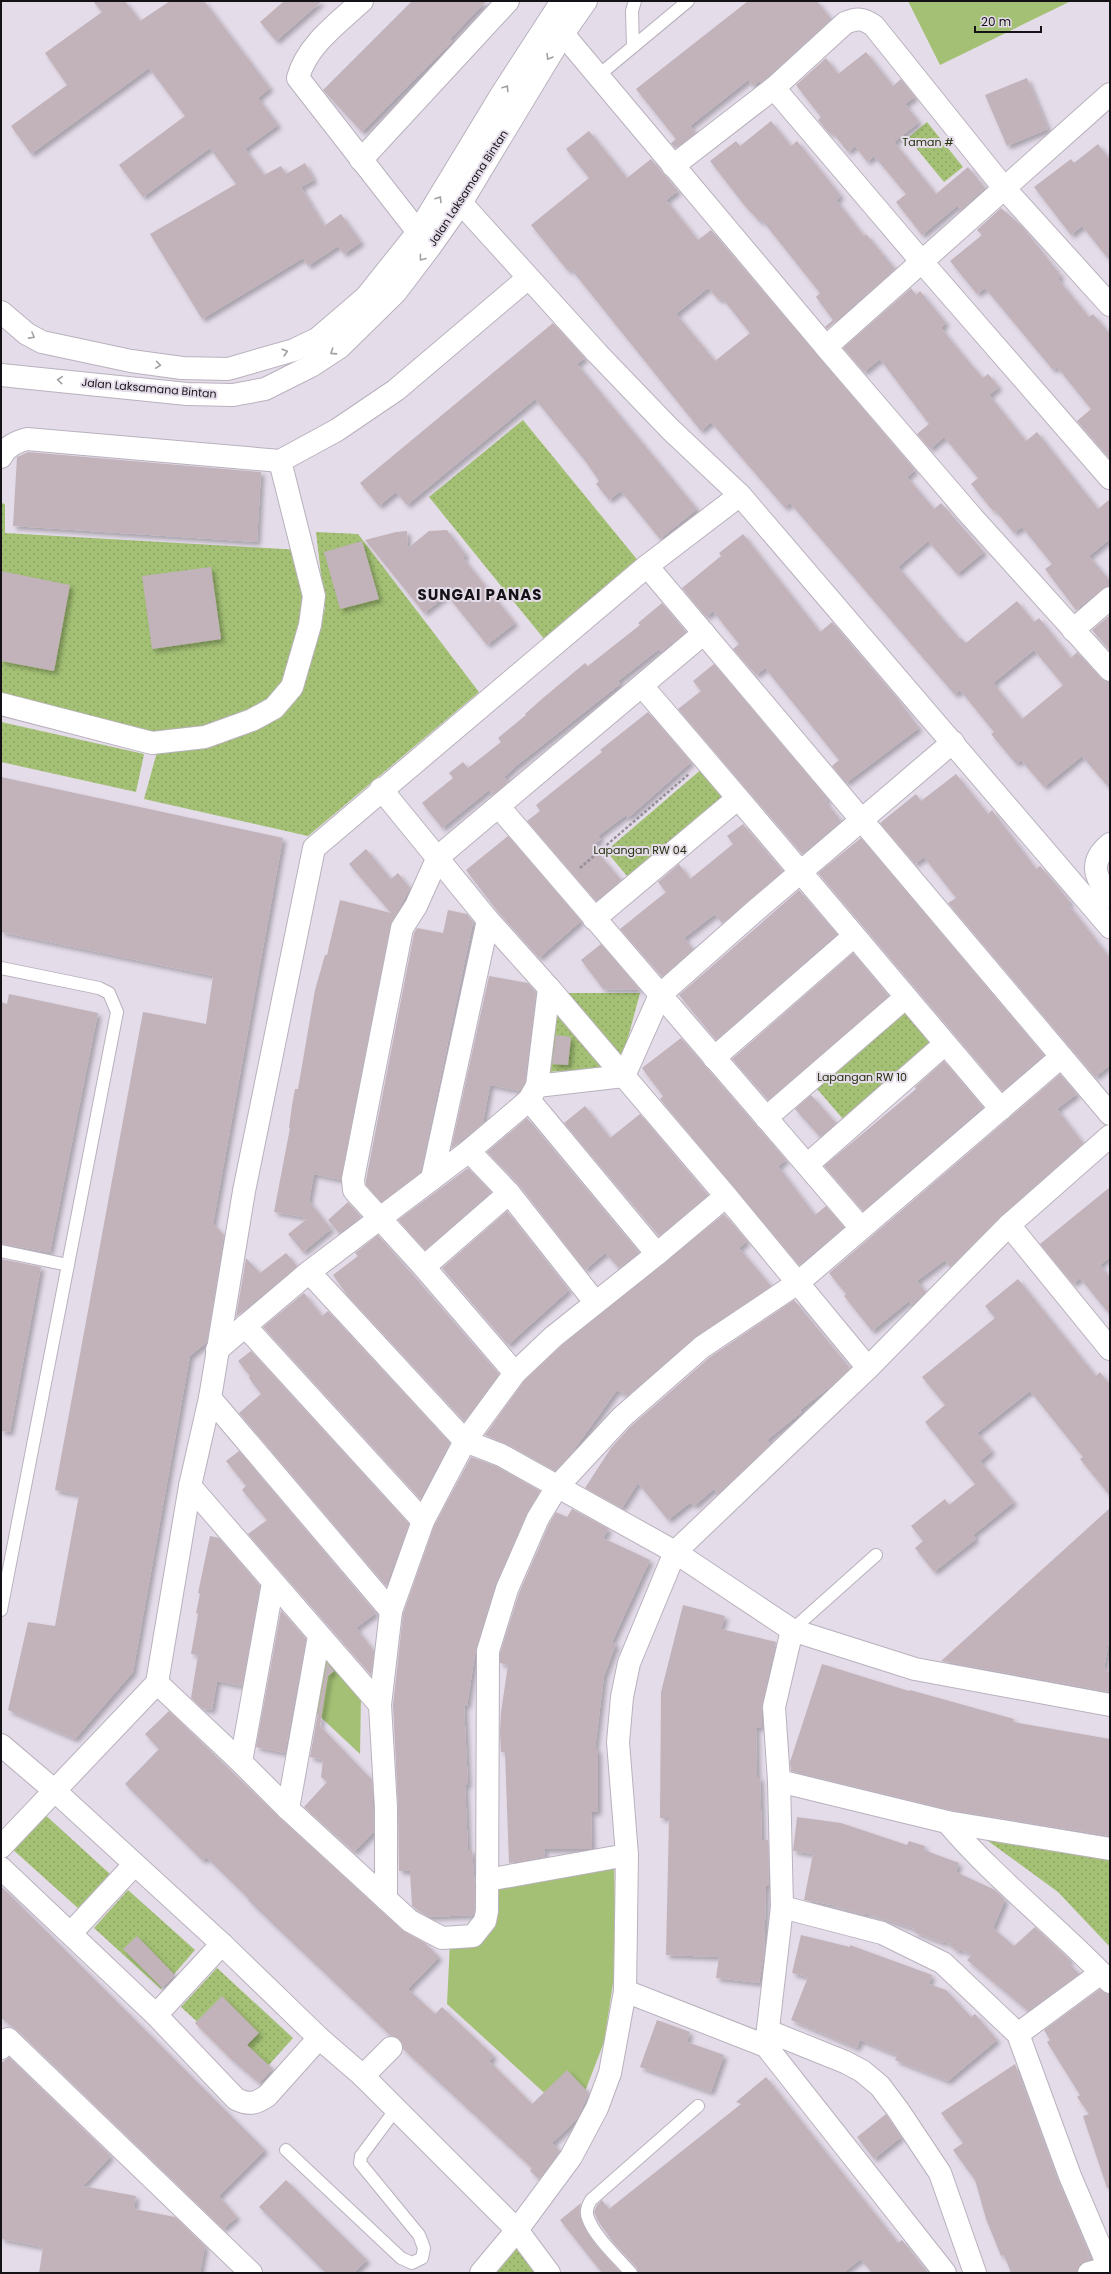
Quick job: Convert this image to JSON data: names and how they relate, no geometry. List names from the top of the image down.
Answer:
{
  "streets": {
    "street": ["Jalan Laksamana Bintan"]
  },
  "districts": ["SUNGAI PANAS"],
  "parks": ["Taman #", "Lapangan RW 04", "Lapangan RW 10"],
  "scale_bar": "20 m"
}
